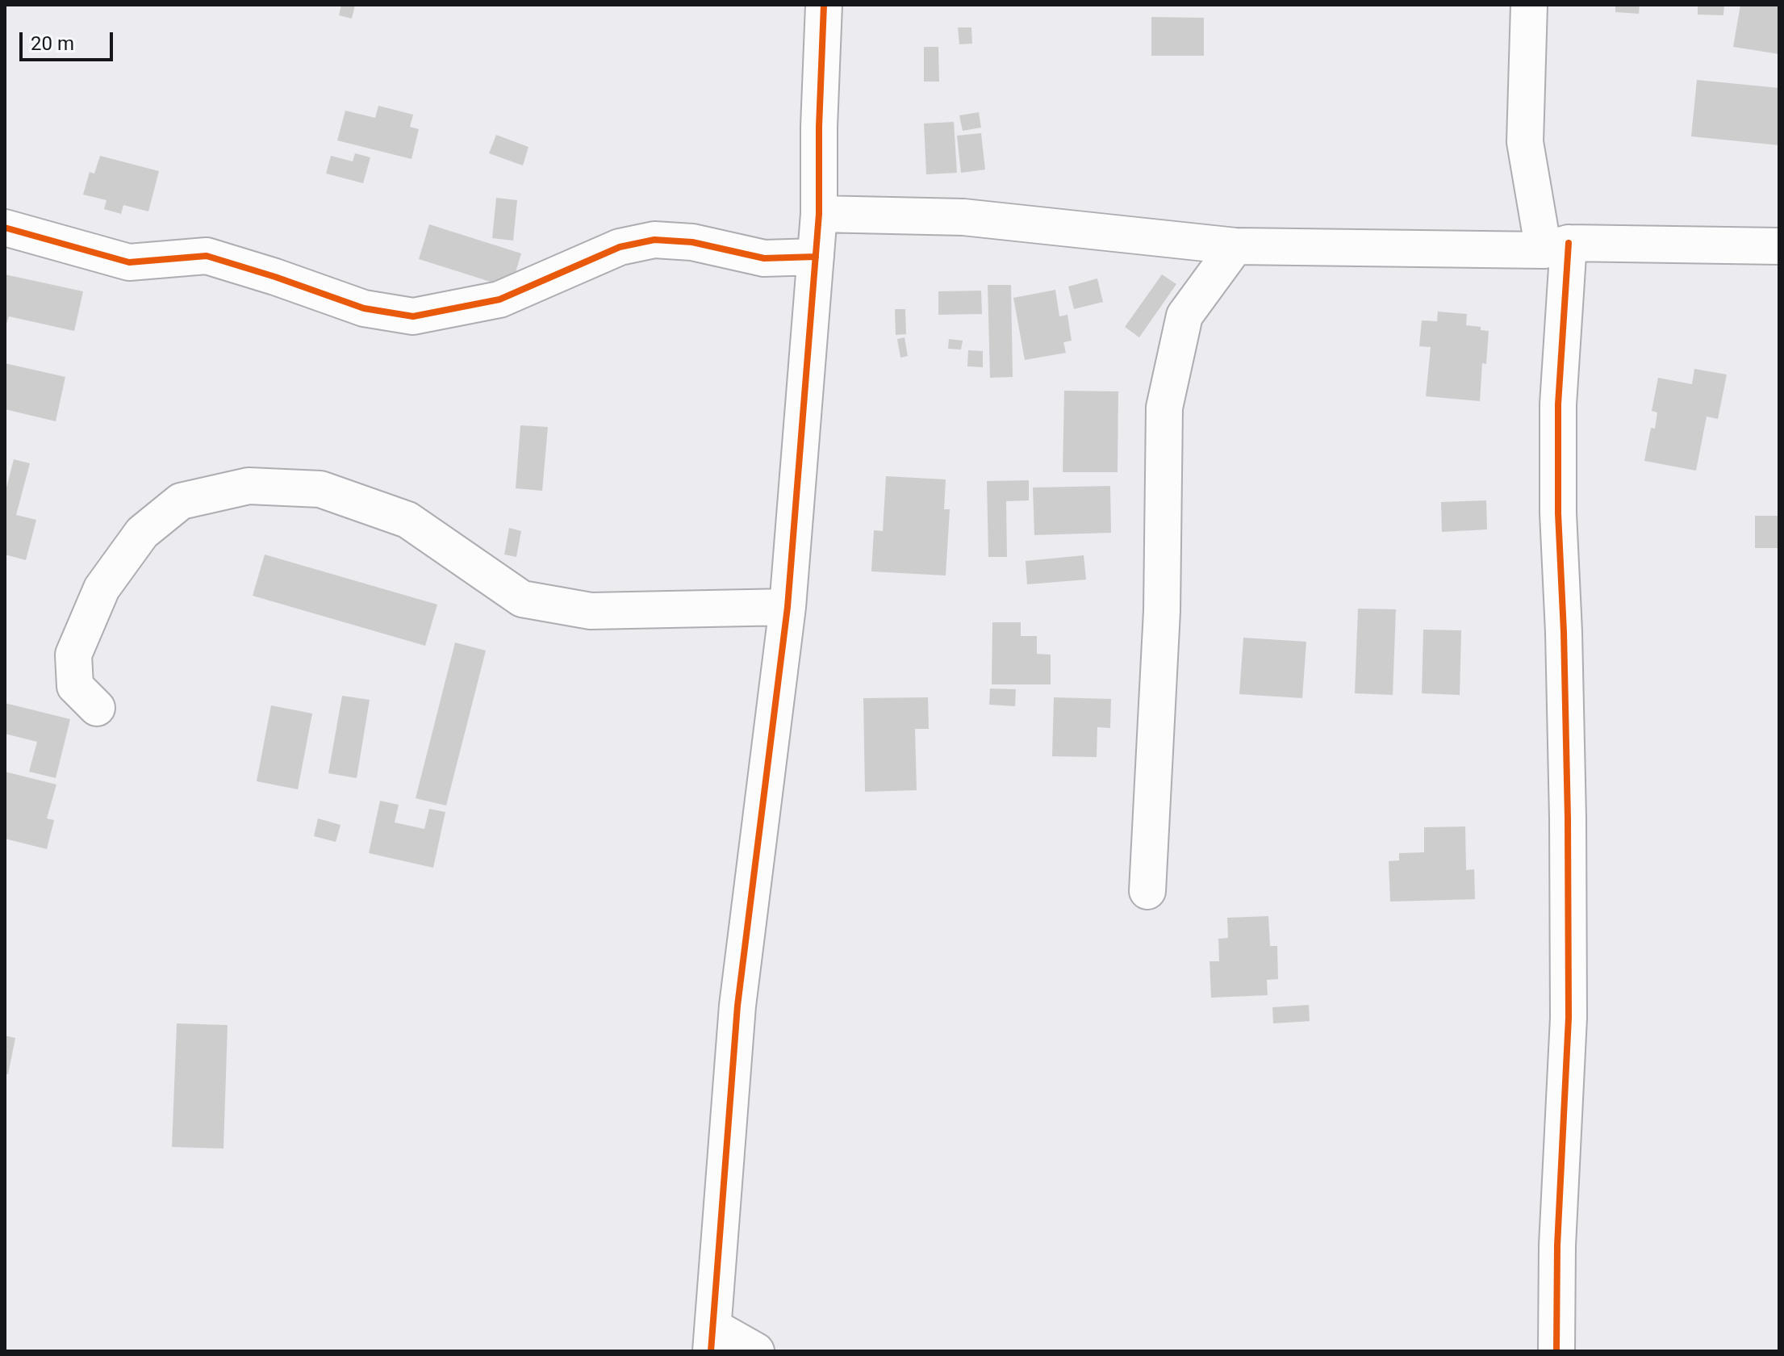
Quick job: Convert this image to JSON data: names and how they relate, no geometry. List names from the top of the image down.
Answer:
{
  "scale_bar": "20 m"
}
